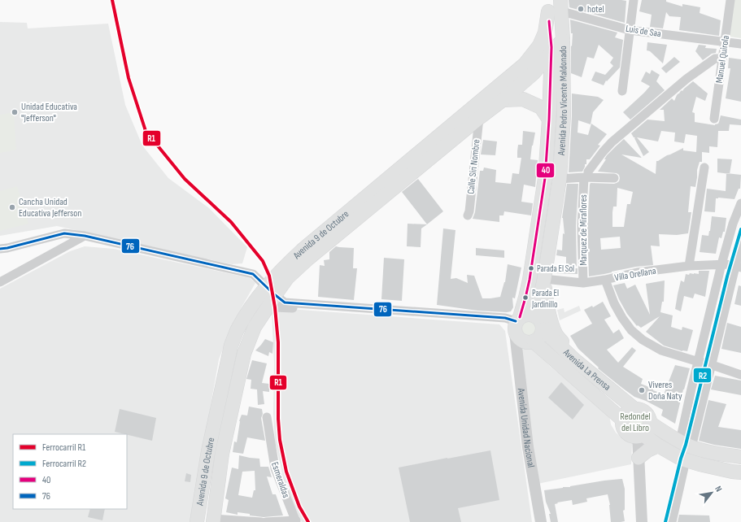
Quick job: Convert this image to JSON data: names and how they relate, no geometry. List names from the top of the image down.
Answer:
{
  "streets": {
    "main road": ["Avenida Pedro Vicente Maldonado", "Avenida 9 de Octubre", "Avenida La Prensa"],
    "street": [
      "Luis de Saa",
      "Manuel Quirola",
      "Calle Sin Nombre",
      "Marquez de Miraflores",
      "Villa Orellana",
      "Avenida Unidad Nacional",
      "Esmeraldas"
    ]
  },
  "crossings": [
    ["Luis de Saa", "Manuel Quirola"],
    ["Luis de Saa", "Avenida Pedro Vicente Maldonado"],
    ["Luis de Saa", "Avenida 9 de Octubre"],
    ["Avenida Pedro Vicente Maldonado", "Avenida 9 de Octubre"],
    ["Avenida Pedro Vicente Maldonado", "Villa Orellana"],
    ["Avenida Pedro Vicente Maldonado", "Avenida La Prensa"],
    ["Avenida Pedro Vicente Maldonado", "Avenida Unidad Nacional"],
    ["Calle Sin Nombre", "Avenida 9 de Octubre"],
    ["Marquez de Miraflores", "Villa Orellana"],
    ["Avenida La Prensa", "Avenida Unidad Nacional"]
  ],
  "parks": ["Redondel del Libro"],
  "places": [
    "hotel",
    "Unidad Educativa \"Jefferson\"",
    "Cancha Unidad Educativa Jefferson",
    "Parada El Sol",
    "Parada El Jardinillo",
    "Viveres Doña Naty"
  ],
  "lines": [
    "rail line R1",
    "transit line 40",
    "rail line R2",
    "transit line 76"
  ],
  "legend": [
    "Ferrocarril R1",
    "Ferrocarril R2",
    "40",
    "76"
  ],
  "north": "top right"
}
